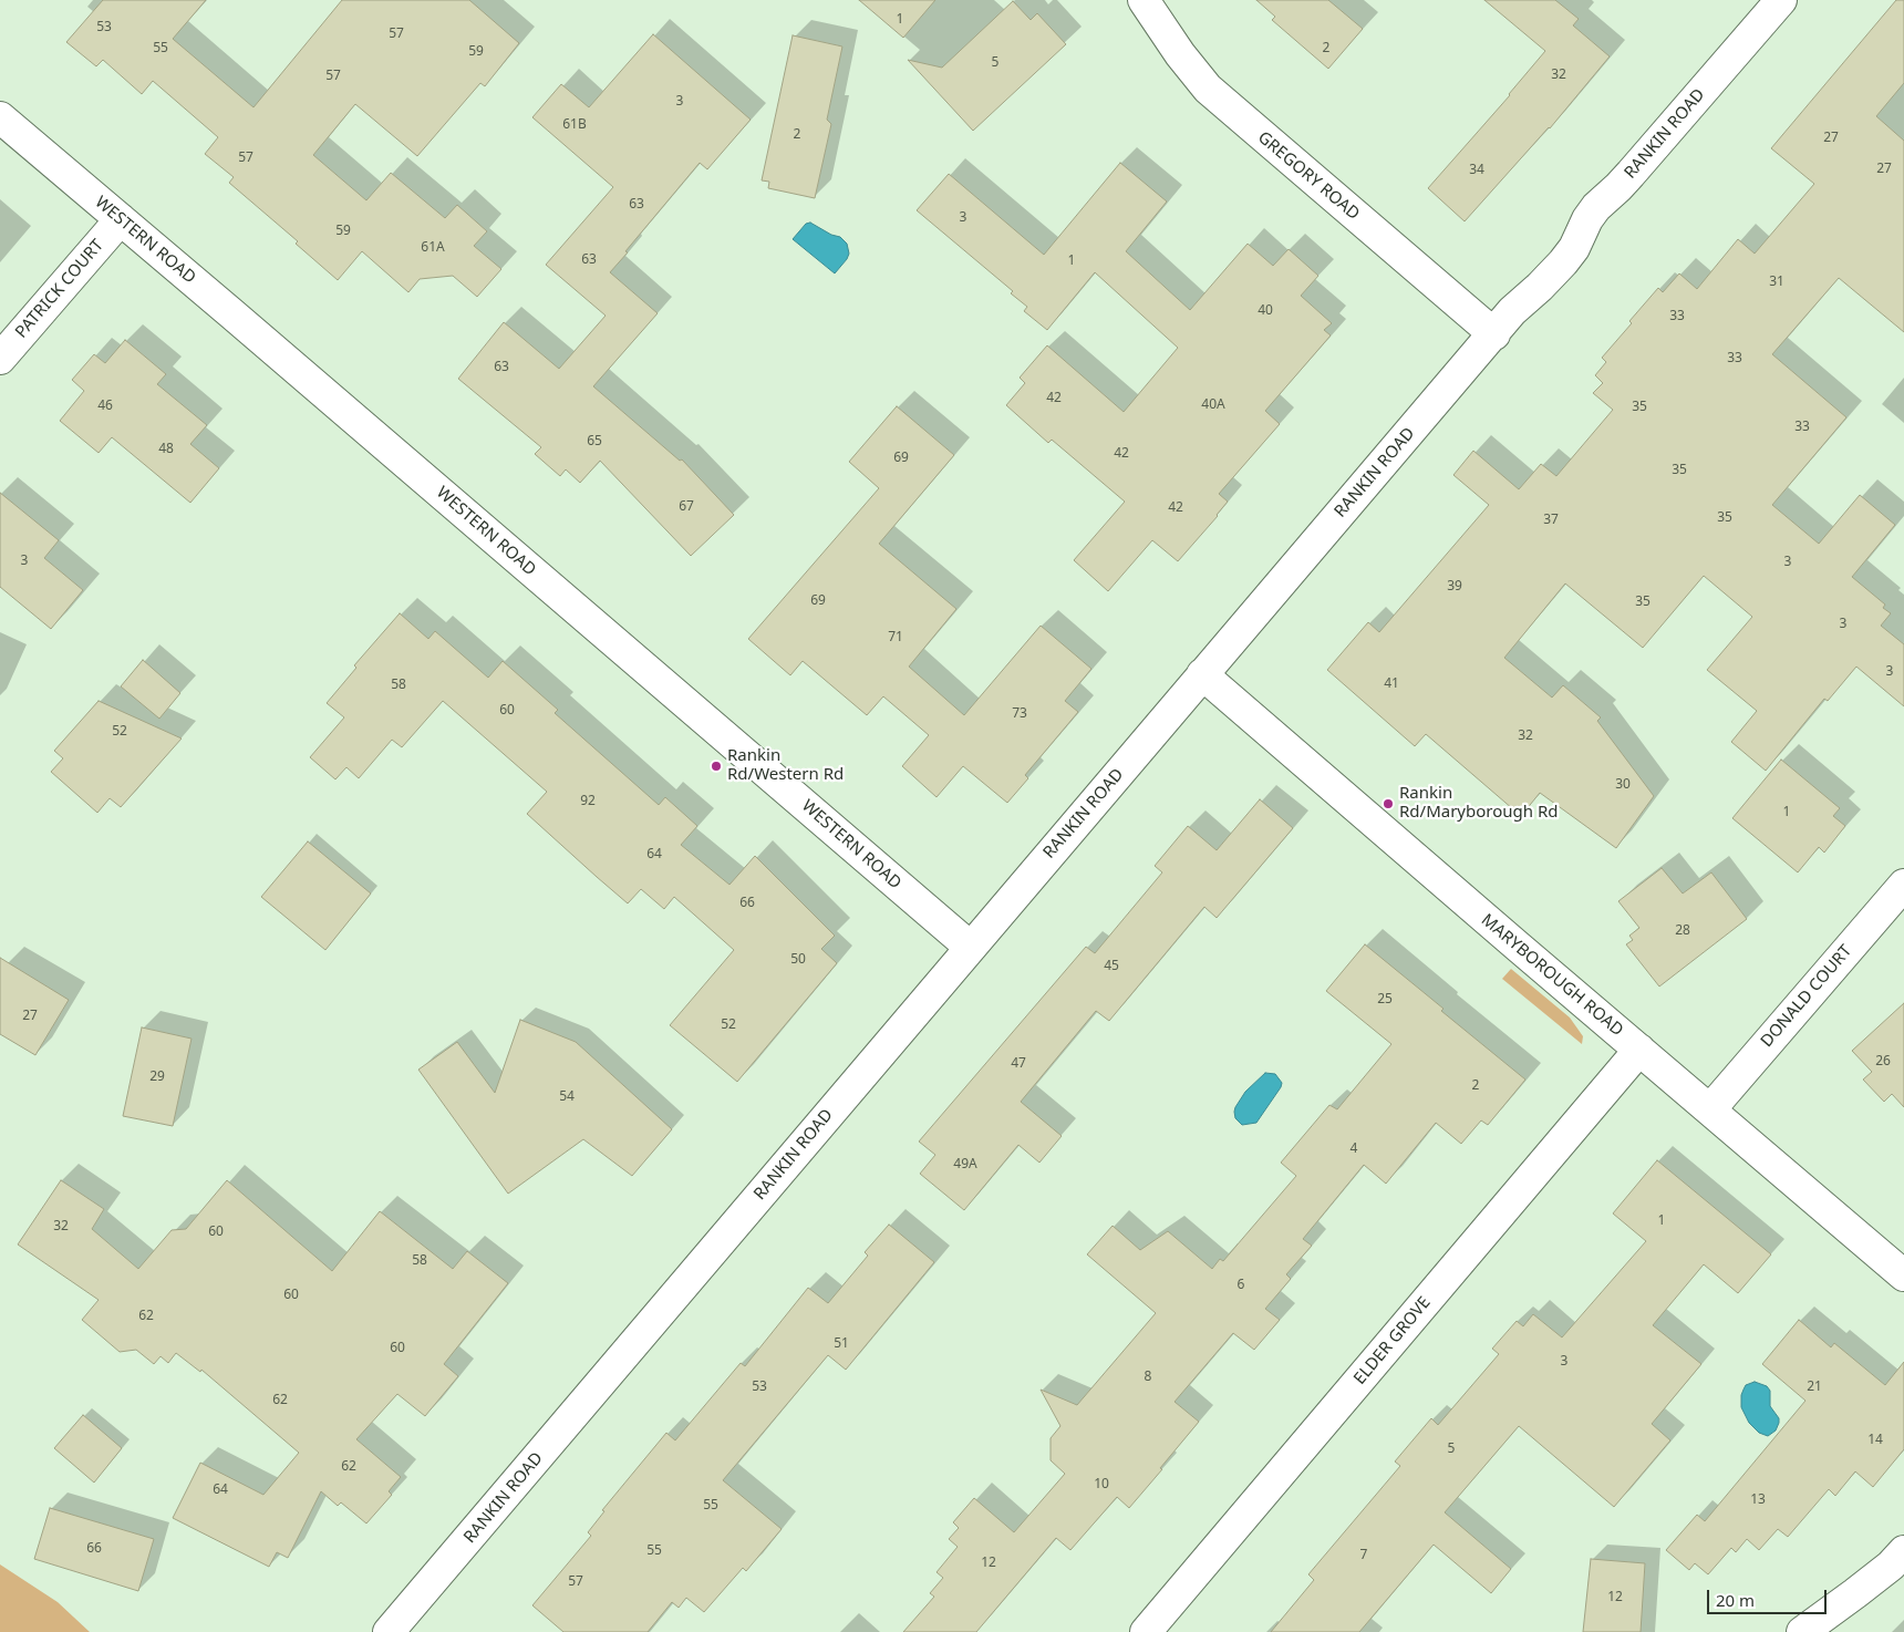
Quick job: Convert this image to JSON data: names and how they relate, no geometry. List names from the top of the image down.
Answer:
{
  "streets": {
    "street": [
      "RANKIN ROAD",
      "GREGORY ROAD",
      "WESTERN ROAD",
      "PATRICK COURT",
      "MARYBOROUGH ROAD",
      "DONALD COURT",
      "ELDER GROVE"
    ]
  },
  "crossings": [
    ["RANKIN ROAD", "GREGORY ROAD"],
    ["RANKIN ROAD", "WESTERN ROAD"],
    ["RANKIN ROAD", "MARYBOROUGH ROAD"],
    ["WESTERN ROAD", "PATRICK COURT"],
    ["MARYBOROUGH ROAD", "DONALD COURT"],
    ["MARYBOROUGH ROAD", "ELDER GROVE"]
  ],
  "places": ["Rankin Rd/Western Rd", "Rankin Rd/Maryborough Rd"],
  "house_numbers": [
    "1",
    "53",
    "57",
    "55",
    "2",
    "59",
    "5",
    "32",
    "57",
    "3",
    "61B",
    "2",
    "27",
    "57",
    "27",
    "34",
    "63",
    "3",
    "59",
    "61A",
    "63",
    "1",
    "31",
    "40",
    "33",
    "33",
    "63",
    "42",
    "40A",
    "46",
    "35",
    "33",
    "65",
    "48",
    "42",
    "69",
    "35",
    "67",
    "42",
    "35",
    "37",
    "3",
    "3",
    "39",
    "69",
    "35",
    "3",
    "71",
    "3",
    "41",
    "58",
    "60",
    "73",
    "52",
    "32",
    "30",
    "92",
    "1",
    "64",
    "66",
    "28",
    "50",
    "45",
    "25",
    "27",
    "52",
    "26",
    "47",
    "29",
    "2",
    "54",
    "4",
    "49A",
    "1",
    "32",
    "60",
    "58",
    "6",
    "60",
    "62",
    "51",
    "60",
    "3",
    "8",
    "53",
    "21",
    "62",
    "14",
    "5",
    "62",
    "10",
    "64",
    "13",
    "55",
    "66",
    "55",
    "7",
    "12",
    "57",
    "12"
  ],
  "scale_bar": "20 m"
}
